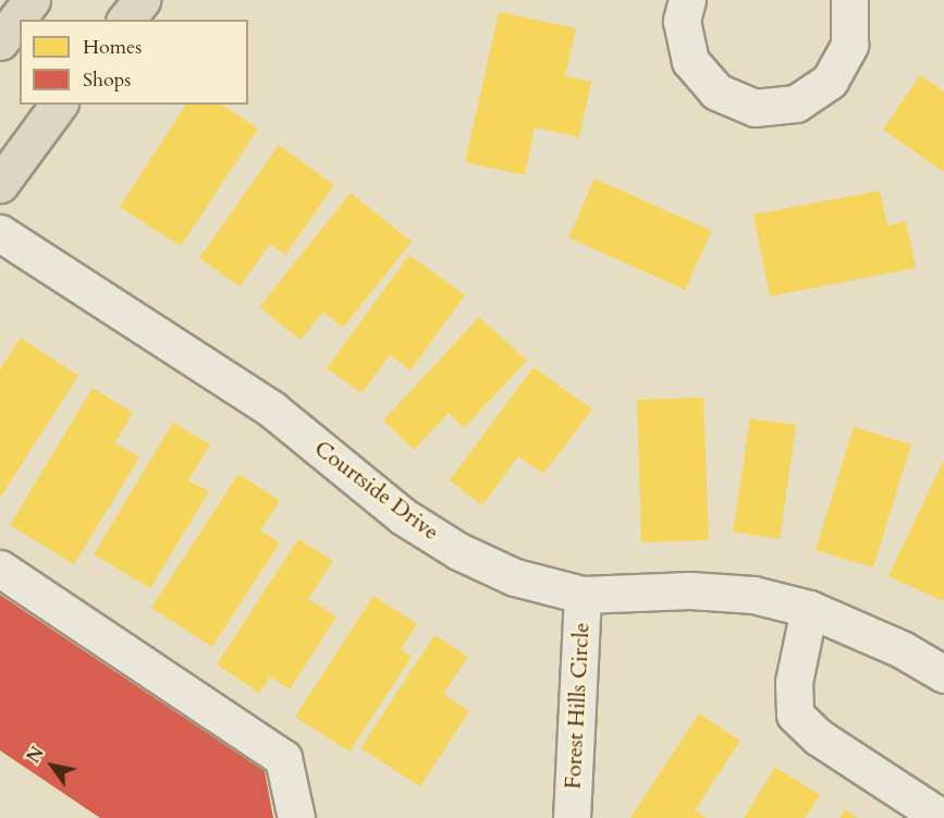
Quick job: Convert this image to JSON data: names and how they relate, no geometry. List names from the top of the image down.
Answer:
{
  "streets": {
    "street": ["Courtside Drive", "Forest Hills Circle"]
  },
  "crossings": [
    ["Courtside Drive", "Forest Hills Circle"]
  ],
  "legend": ["Homes", "Shops"],
  "north": "top left"
}
